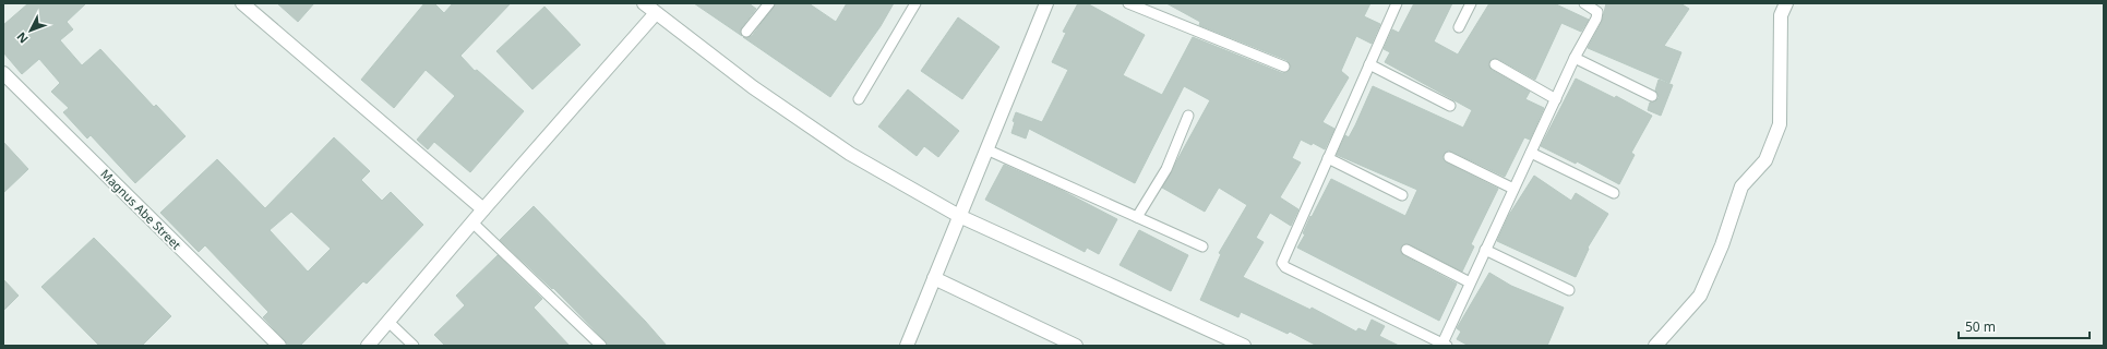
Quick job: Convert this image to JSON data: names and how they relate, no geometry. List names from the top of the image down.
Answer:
{
  "streets": {
    "street": ["Magnus Abe Street"]
  },
  "scale_bar": "50 m",
  "north": "bottom left"
}
